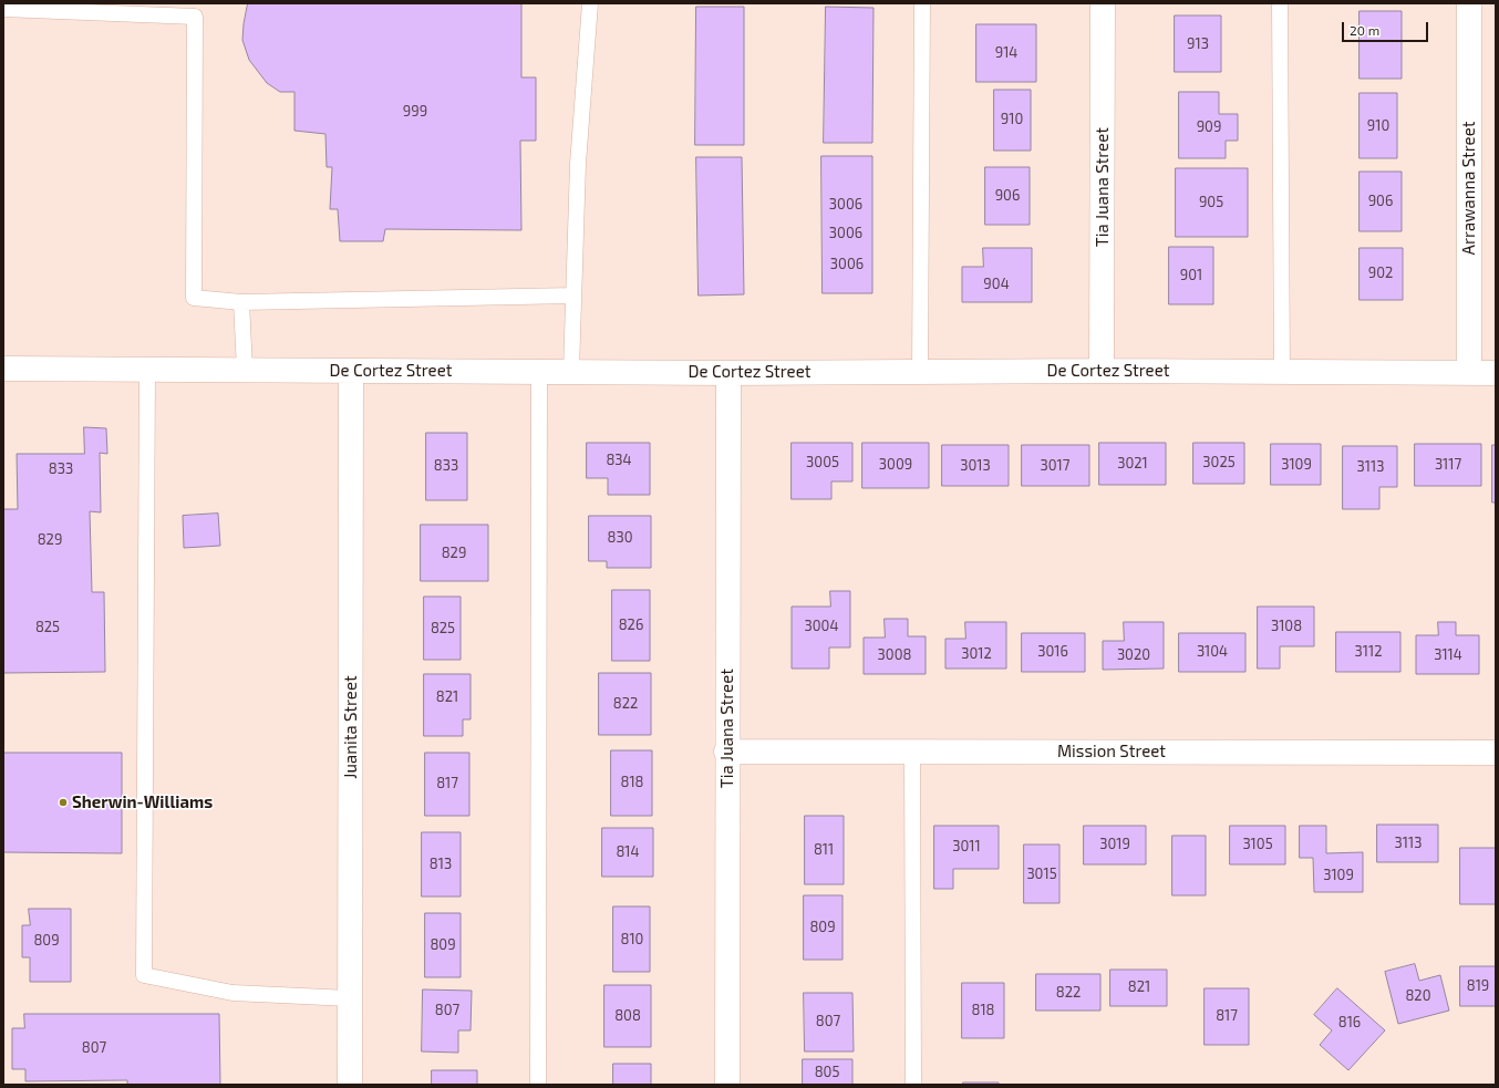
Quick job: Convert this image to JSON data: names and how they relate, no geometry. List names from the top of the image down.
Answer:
{
  "streets": {
    "street": [
      "Tia Juana Street",
      "Arrawanna Street",
      "De Cortez Street",
      "Juanita Street",
      "Mission Street"
    ]
  },
  "crossings": [
    ["Tia Juana Street", "De Cortez Street"],
    ["Tia Juana Street", "Mission Street"],
    ["Arrawanna Street", "De Cortez Street"],
    ["De Cortez Street", "Juanita Street"]
  ],
  "places": ["Sherwin-Williams"],
  "house_numbers": [
    "913",
    "914",
    "999",
    "910",
    "910",
    "909",
    "906",
    "906",
    "905",
    "3006",
    "3006",
    "3006",
    "902",
    "901",
    "904",
    "834",
    "3005",
    "3025",
    "3021",
    "3009",
    "3109",
    "3117",
    "833",
    "3013",
    "3017",
    "3113",
    "833",
    "830",
    "829",
    "829",
    "826",
    "3004",
    "3108",
    "825",
    "825",
    "3016",
    "3104",
    "3112",
    "3012",
    "3008",
    "3020",
    "3114",
    "821",
    "822",
    "818",
    "817",
    "3113",
    "3019",
    "3105",
    "3011",
    "811",
    "814",
    "813",
    "3015",
    "3109",
    "809",
    "810",
    "809",
    "809",
    "819",
    "821",
    "822",
    "820",
    "807",
    "818",
    "808",
    "817",
    "807",
    "816",
    "807",
    "805"
  ],
  "scale_bar": "20 m"
}
